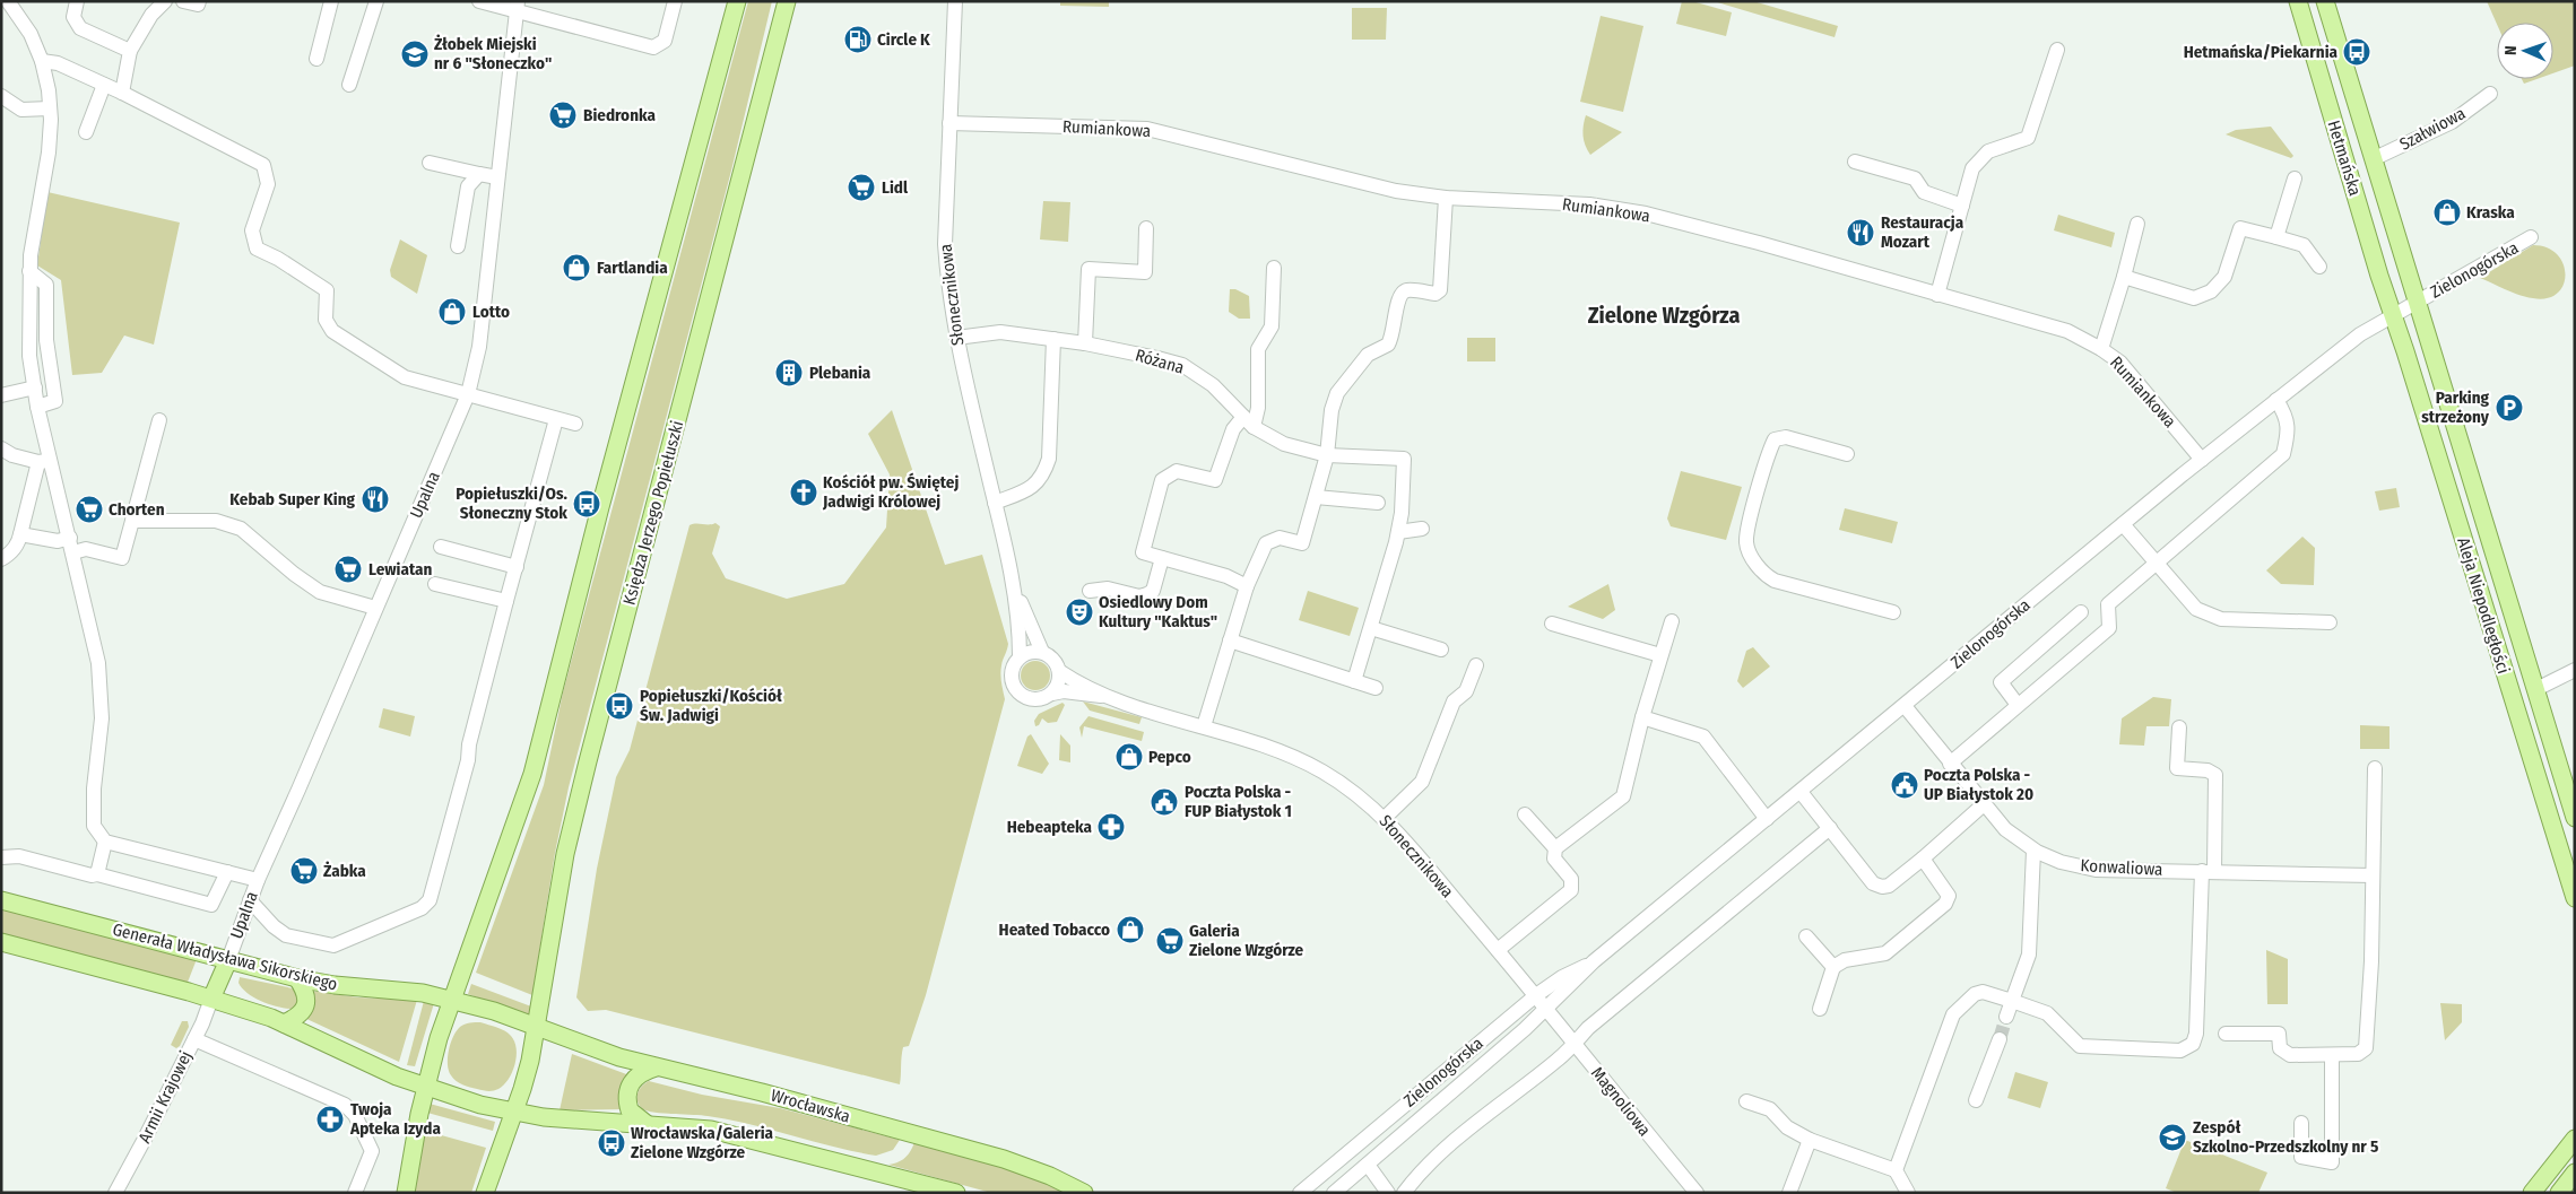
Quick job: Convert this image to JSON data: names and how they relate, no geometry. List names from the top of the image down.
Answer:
{
  "streets": {
    "main road": [
      "Hetmańska",
      "Księdza Jerzego Popiełuszki",
      "Aleja Niepodległości",
      "Generała Władysława Sikorskiego",
      "Wrocławska"
    ],
    "street": [
      "Rumiankowa",
      "Szałwiowa",
      "Zielonogórska",
      "Słonecznikowa",
      "Różana",
      "Upalna",
      "Konwaliowa",
      "Armii Krajowej",
      "Magnoliowa"
    ]
  },
  "crossings": [
    ["Rumiankowa", "Zielonogórska"],
    ["Rumiankowa", "Słonecznikowa"],
    ["Szałwiowa", "Hetmańska"],
    ["Hetmańska", "Zielonogórska"],
    ["Hetmańska", "Aleja Niepodległości"],
    ["Zielonogórska", "Słonecznikowa"],
    ["Zielonogórska", "Aleja Niepodległości"],
    ["Zielonogórska", "Konwaliowa"],
    ["Zielonogórska", "Magnoliowa"],
    ["Słonecznikowa", "Różana"],
    ["Słonecznikowa", "Magnoliowa"],
    ["Upalna", "Generała Władysława Sikorskiego"],
    ["Księdza Jerzego Popiełuszki", "Generała Władysława Sikorskiego"],
    ["Księdza Jerzego Popiełuszki", "Wrocławska"],
    ["Generała Władysława Sikorskiego", "Wrocławska"]
  ],
  "districts": ["Zielone Wzgórza"],
  "places": {
    "fuel station": ["Circle K"],
    "bus stop": [
      "Hetmańska/Piekarnia",
      "Popiełuszki/Os. Słoneczny Stok",
      "Popiełuszki/Kościół Św. Jadwigi",
      "Wrocławska/Galeria Zielone Wzgórze"
    ],
    "school or university": ["Żłobek Miejski nr 6 \"Słoneczko\"", "Zespół Szkolno-Przedszkolny nr 5"],
    "supermarket": [
      "Biedronka",
      "Lidl",
      "Chorten",
      "Lewiatan",
      "Żabka",
      "Galeria Zielone Wzgórze"
    ],
    "shop": [
      "Kraska",
      "Fartlandia",
      "Lotto",
      "Pepco",
      "Heated Tobacco"
    ],
    "restaurant": ["Restauracja Mozart", "Kebab Super King"],
    "building": ["Plebania"],
    "parking": ["Parking strzeżony"],
    "church": ["Kościół pw. Świętej Jadwigi Królowej"],
    "theatre": ["Osiedlowy Dom Kultury \"Kaktus\""],
    "public building": ["Poczta Polska - UP Białystok 20", "Poczta Polska - FUP Białystok 1"],
    "pharmacy": ["Hebeapteka", "Twoja Apteka Izyda"]
  },
  "north": "left"
}
